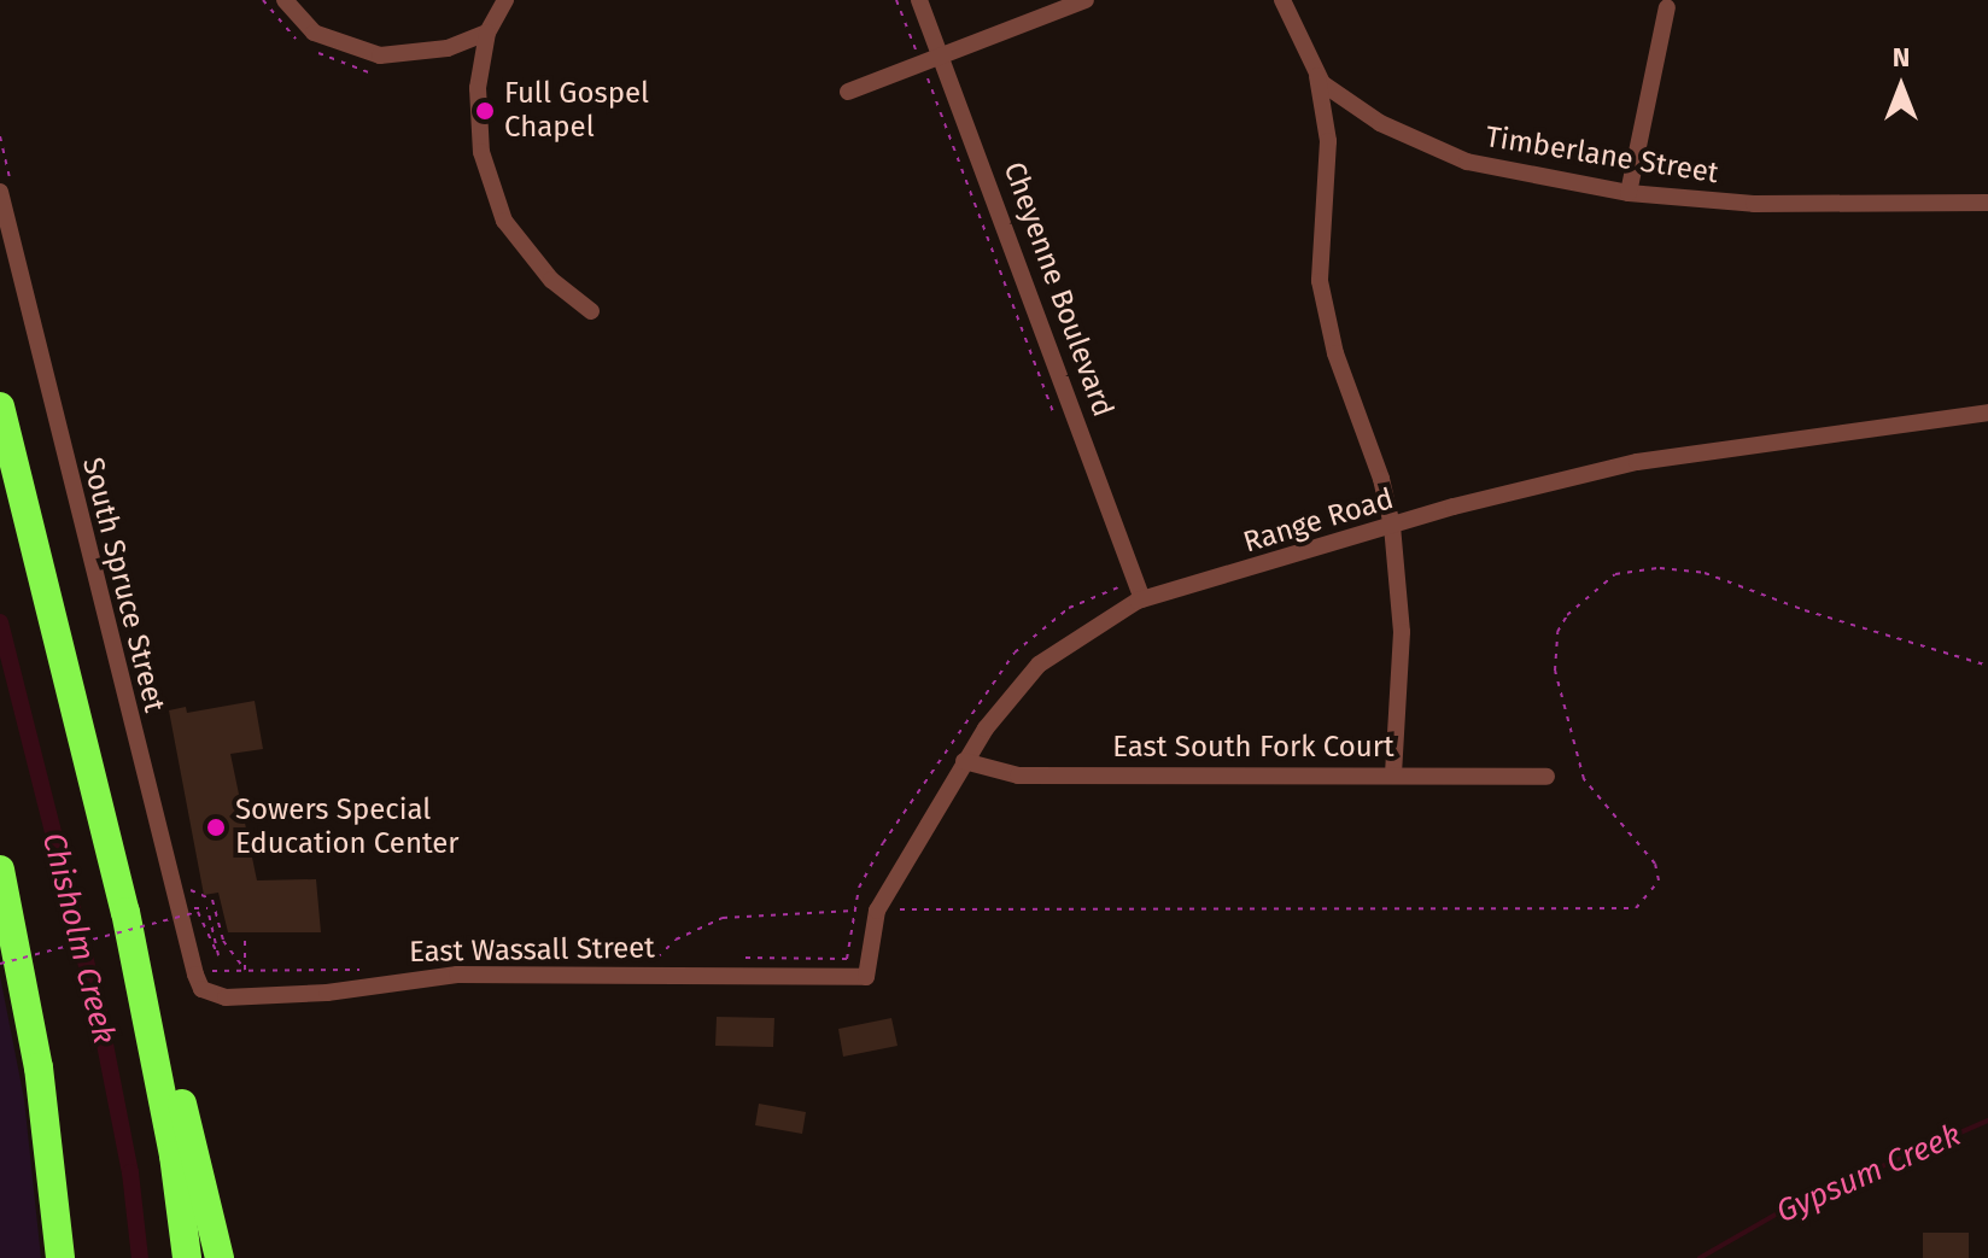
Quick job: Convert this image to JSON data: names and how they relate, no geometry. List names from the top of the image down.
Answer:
{
  "streets": {
    "street": [
      "Timberlane Street",
      "Cheyenne Boulevard",
      "Range Road",
      "South Spruce Street",
      "East South Fork Court",
      "East Wassall Street"
    ]
  },
  "crossings": [
    ["Cheyenne Boulevard", "Range Road"],
    ["Range Road", "East South Fork Court"],
    ["Range Road", "East Wassall Street"],
    ["South Spruce Street", "East Wassall Street"]
  ],
  "water": ["Chisholm Creek", "Gypsum Creek"],
  "places": ["Full Gospel Chapel", "Sowers Special Education Center"],
  "north": "top"
}
